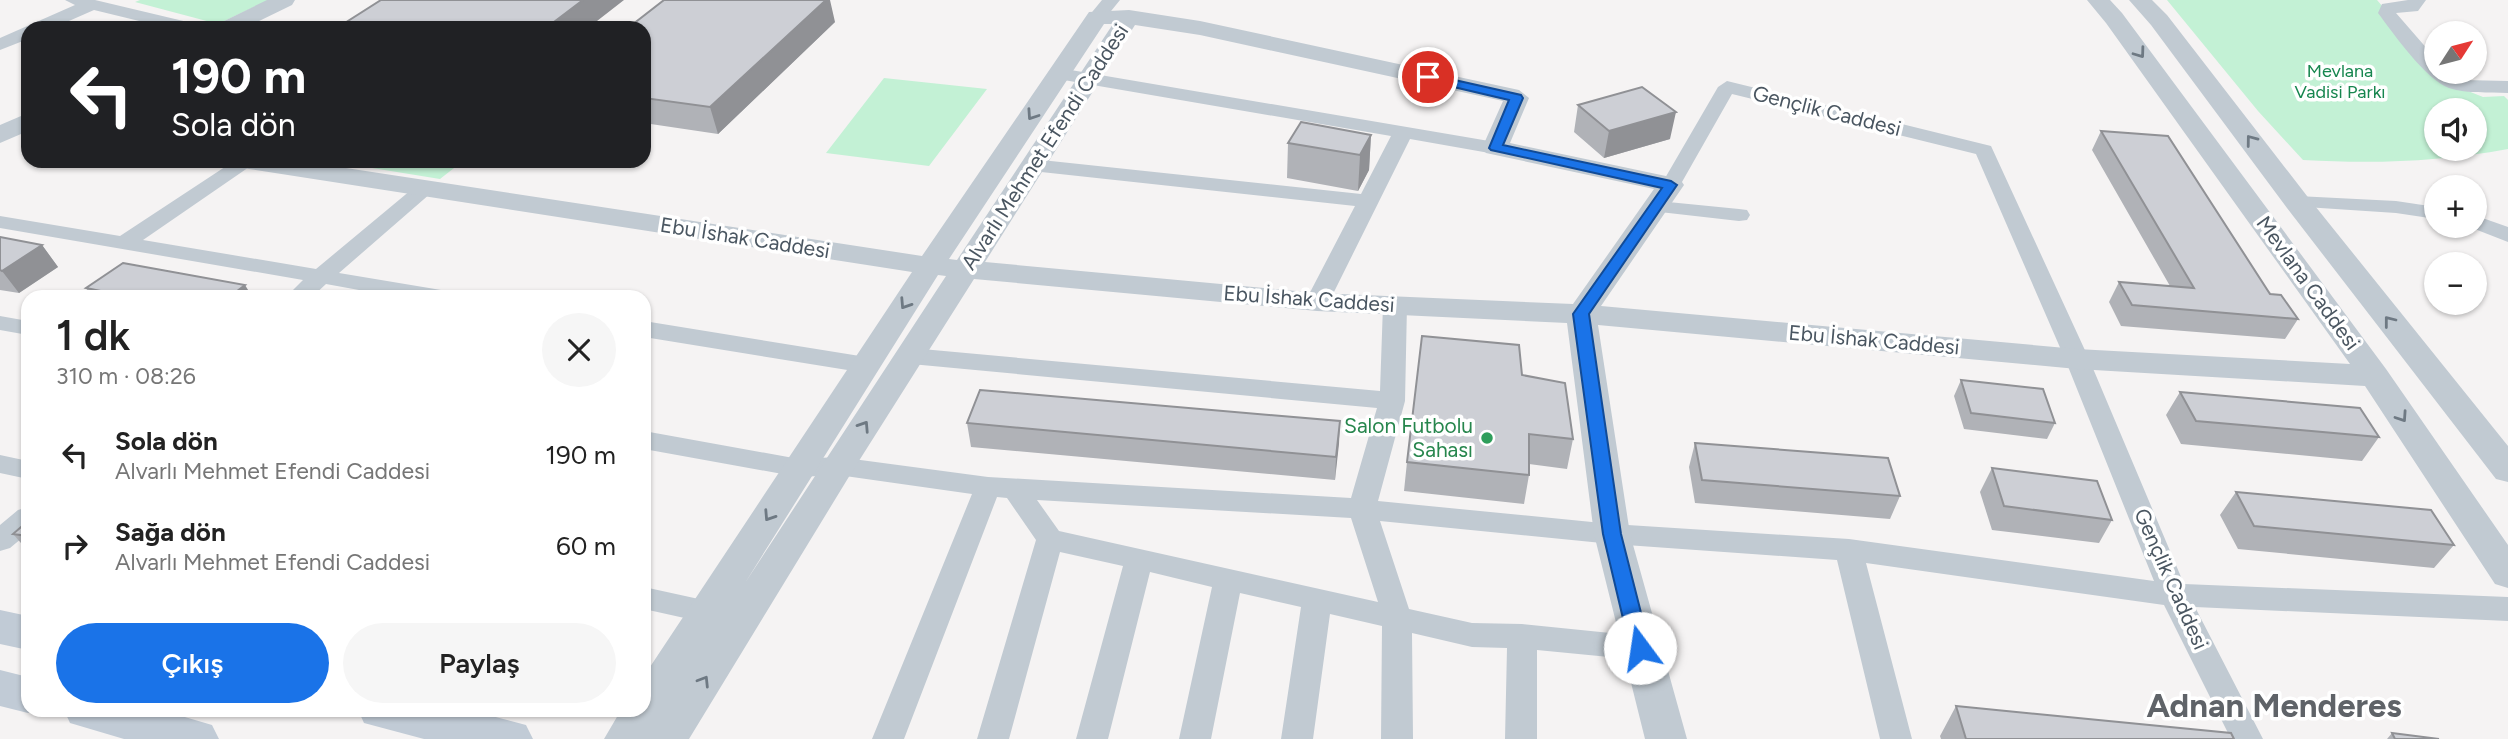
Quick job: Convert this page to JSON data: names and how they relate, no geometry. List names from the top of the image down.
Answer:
{
  "streets": {
    "street": [
      "Gençlik Caddesi",
      "Alvarlı Mehmet Efendi Caddesi",
      "Ebu İshak Caddesi",
      "Mevlana Caddesi"
    ]
  },
  "crossings": [
    ["Gençlik Caddesi", "Ebu İshak Caddesi"],
    ["Alvarlı Mehmet Efendi Caddesi", "Ebu İshak Caddesi"],
    ["Ebu İshak Caddesi", "Mevlana Caddesi"]
  ],
  "districts": ["Adnan Menderes"],
  "parks": ["Mevlana Vadisi Parkı"],
  "places": ["Salon Futbolu Sahası"],
  "north": "top right",
  "page": {
    "map_buttons": ["+", "−"],
    "turn": ["190 m", "Sola dön"],
    "heading": ["1 dk", "310 m · 08:26"],
    "list": [
      {
        "name": "Sola dön",
        "note": "Alvarlı Mehmet Efendi Caddesi",
        "value": "190 m"
      },
      {
        "name": "Sağa dön",
        "note": "Alvarlı Mehmet Efendi Caddesi",
        "value": "60 m"
      }
    ],
    "buttons": ["Çıkış", "Paylaş"]
  }
}
